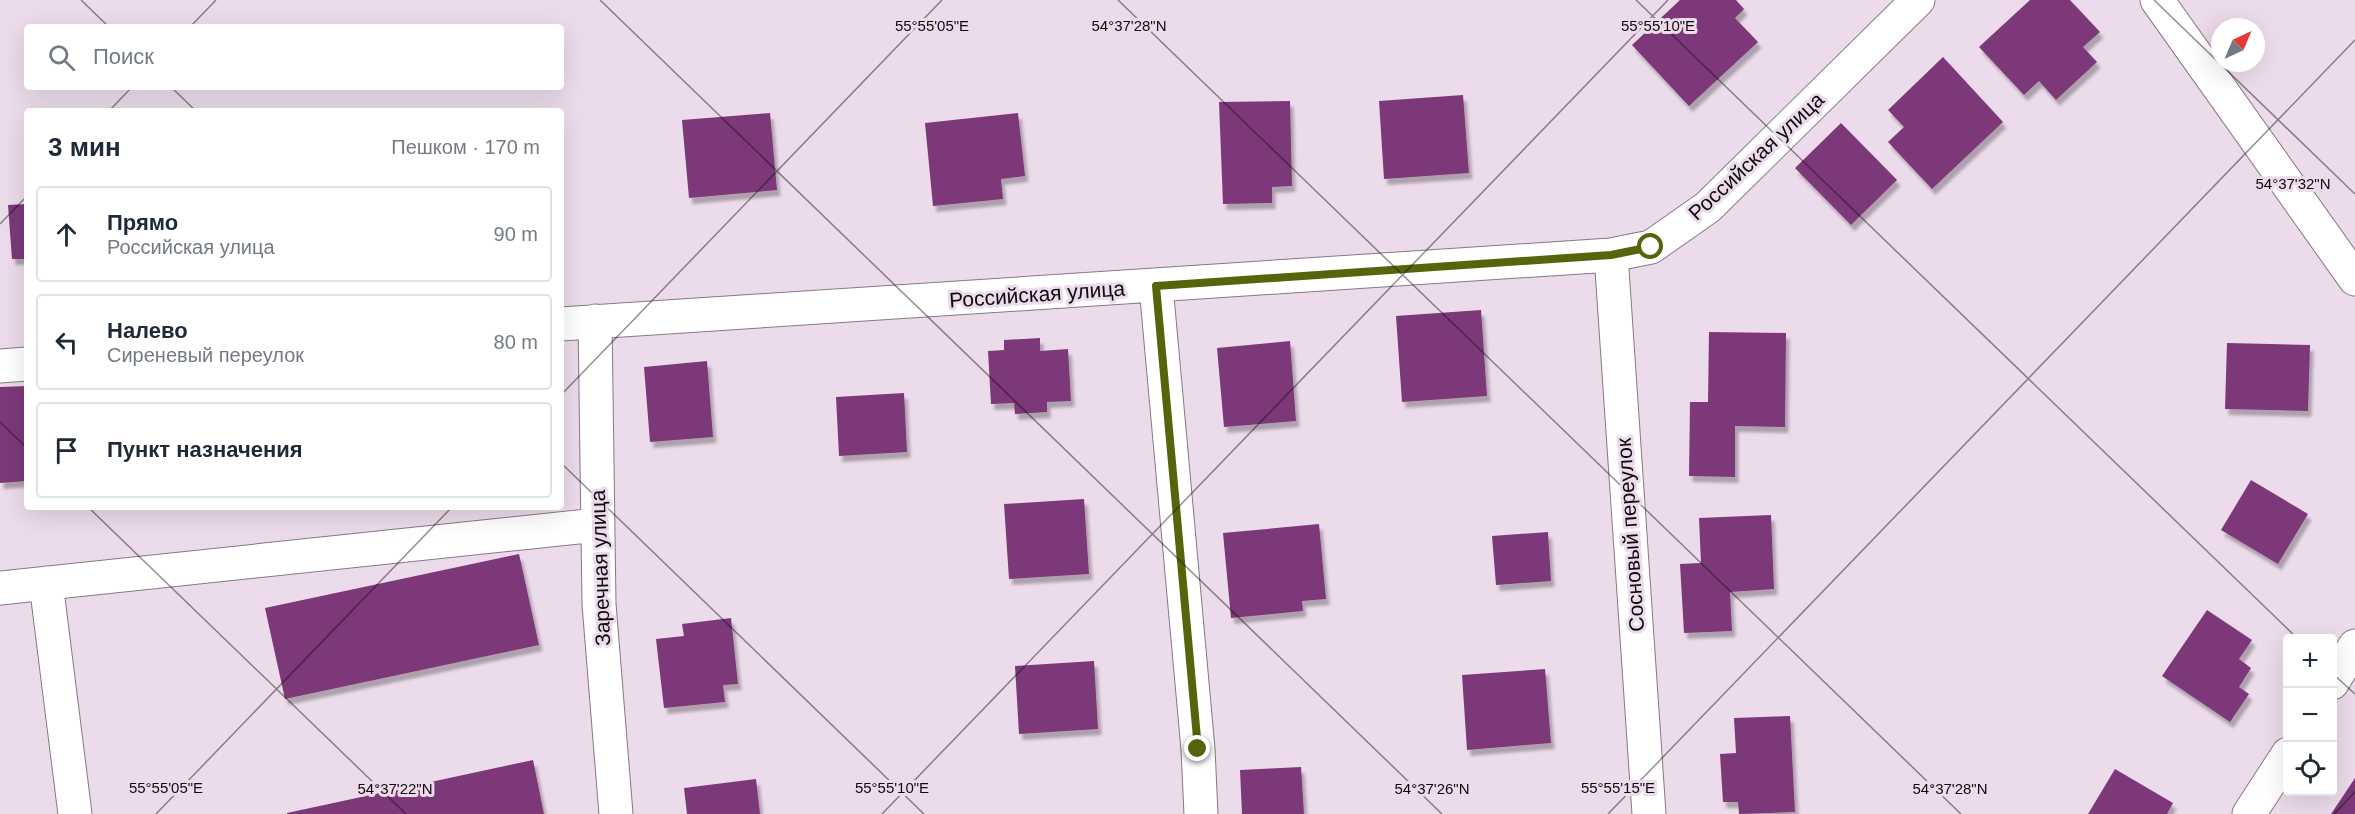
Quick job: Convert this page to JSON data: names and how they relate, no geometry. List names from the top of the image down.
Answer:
{
  "streets": {
    "street": ["Российская улица", "Сосновый переулок", "Заречная улица"]
  },
  "crossings": [
    ["Российская улица", "Сосновый переулок"],
    ["Российская улица", "Заречная улица"]
  ],
  "north": "top right",
  "page": {
    "search": "Поиск",
    "heading": ["3 мин", "Пешком · 170 m"],
    "list": [
      ["Прямо", "Российская улица", "90 m"],
      ["Налево", "Сиреневый переулок", "80 m"],
      "Пункт назначения"
    ],
    "map_buttons": ["+", "−"]
  },
  "coordinates": [
    "54°37'28\"N",
    "55°55'05\"E",
    "55°55'10\"E",
    "54°37'32\"N",
    "55°55'15\"E",
    "54°37'22\"N",
    "54°37'26\"N"
  ]
}
